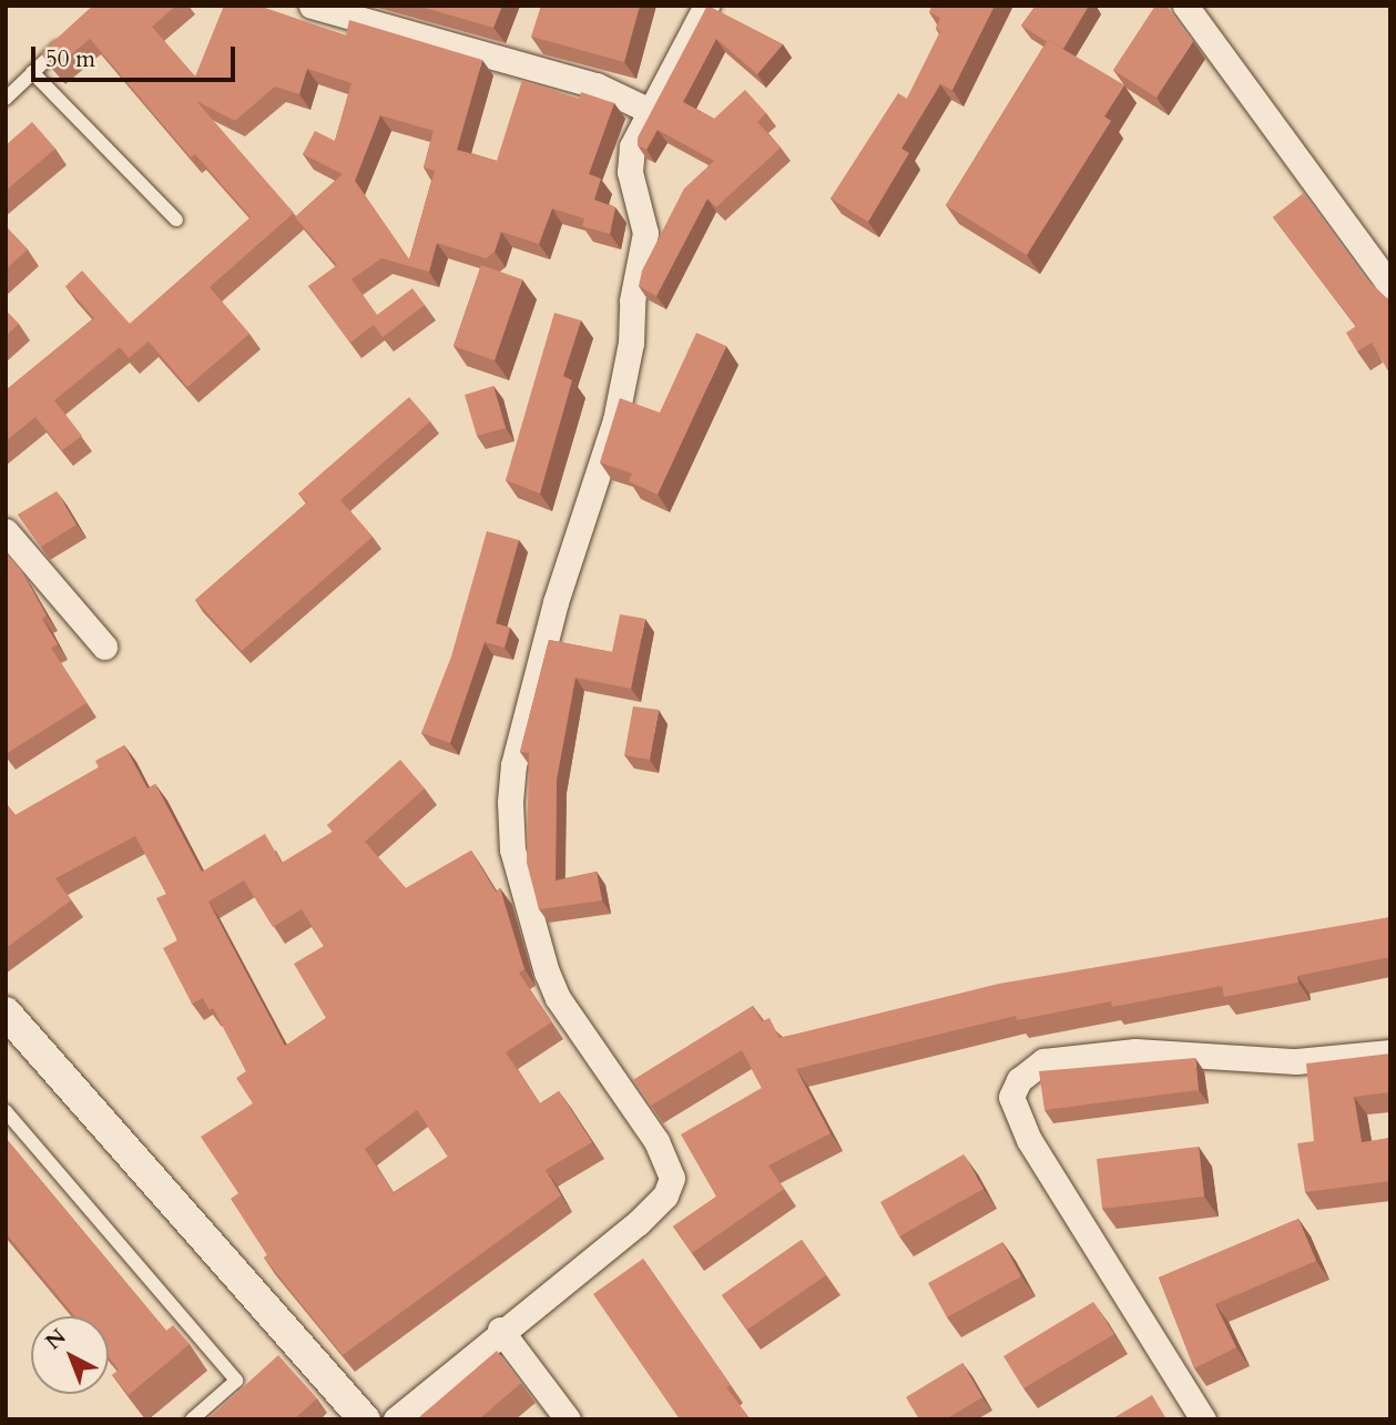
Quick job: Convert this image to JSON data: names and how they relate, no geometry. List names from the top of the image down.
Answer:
{
  "scale_bar": "50 m",
  "north": "top left"
}
